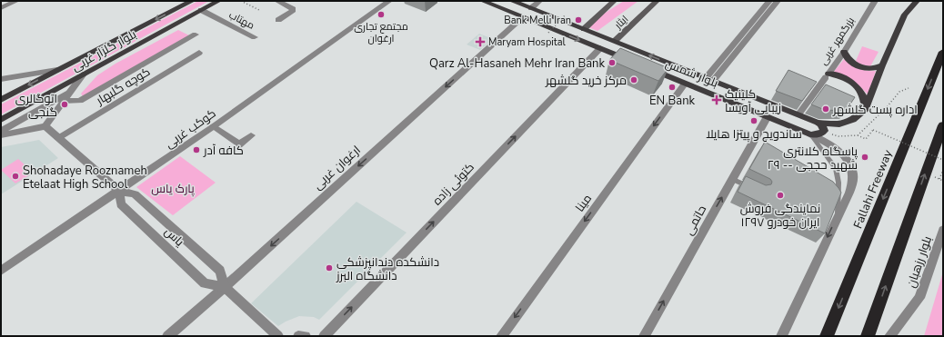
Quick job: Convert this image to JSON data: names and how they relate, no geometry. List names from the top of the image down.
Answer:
{
  "streets": {
    "highway": ["Fallahi Freeway"],
    "main road": ["ایثار", "بلوار گلزار غربی", "بلوار شمس"],
    "street": [
      "مهتاب",
      "بزرگمهر غربی",
      "کوچه گلبهار",
      "کوکب غربی",
      "ارغوان غربی",
      "کتوئی زاده",
      "مینا",
      "حاتمی",
      "یاس",
      "بلوار رزهبان"
    ]
  },
  "crossings": [
    ["مهتاب", "بلوار گلزار غربی"],
    ["ایثار", "بلوار شمس"],
    ["بزرگمهر غربی", "بلوار شمس"],
    ["بلوار شمس", "مینا"],
    ["بلوار شمس", "حاتمی"],
    ["کوچه گلبهار", "یاس"],
    ["کوکب غربی", "یاس"],
    ["ارغوان غربی", "یاس"]
  ],
  "one_way": [
    "ارغوان غربی",
    "کتوئی زاده",
    "مینا",
    "حاتمی"
  ],
  "parks": ["پارک یاس"],
  "places": {
    "other": [
      "مجتمع تجاری ارغوان",
      "Bank Melli Iran",
      "Qarz Al-Hasaneh Mehr Iran Bank",
      "مرکز خرید گلشهر",
      "EN Bank",
      "اتوگالری گنجی",
      "اداره پست گلشهر",
      "ساندویچ و پیتزا هایلا",
      "کافه آدر",
      "پاسگاه کلانتری ۲۹ -- شهید حججی",
      "Shohadaye Rooznameh Etelaat High School",
      "نمایندگی فروش ایران خودرو ۱۲۹۷",
      "دانشکده دندانپزشکی دانشگاه البرز"
    ],
    "health": ["Maryam Hospital", "کلینیک زیبایی آویسا"]
  }
}
